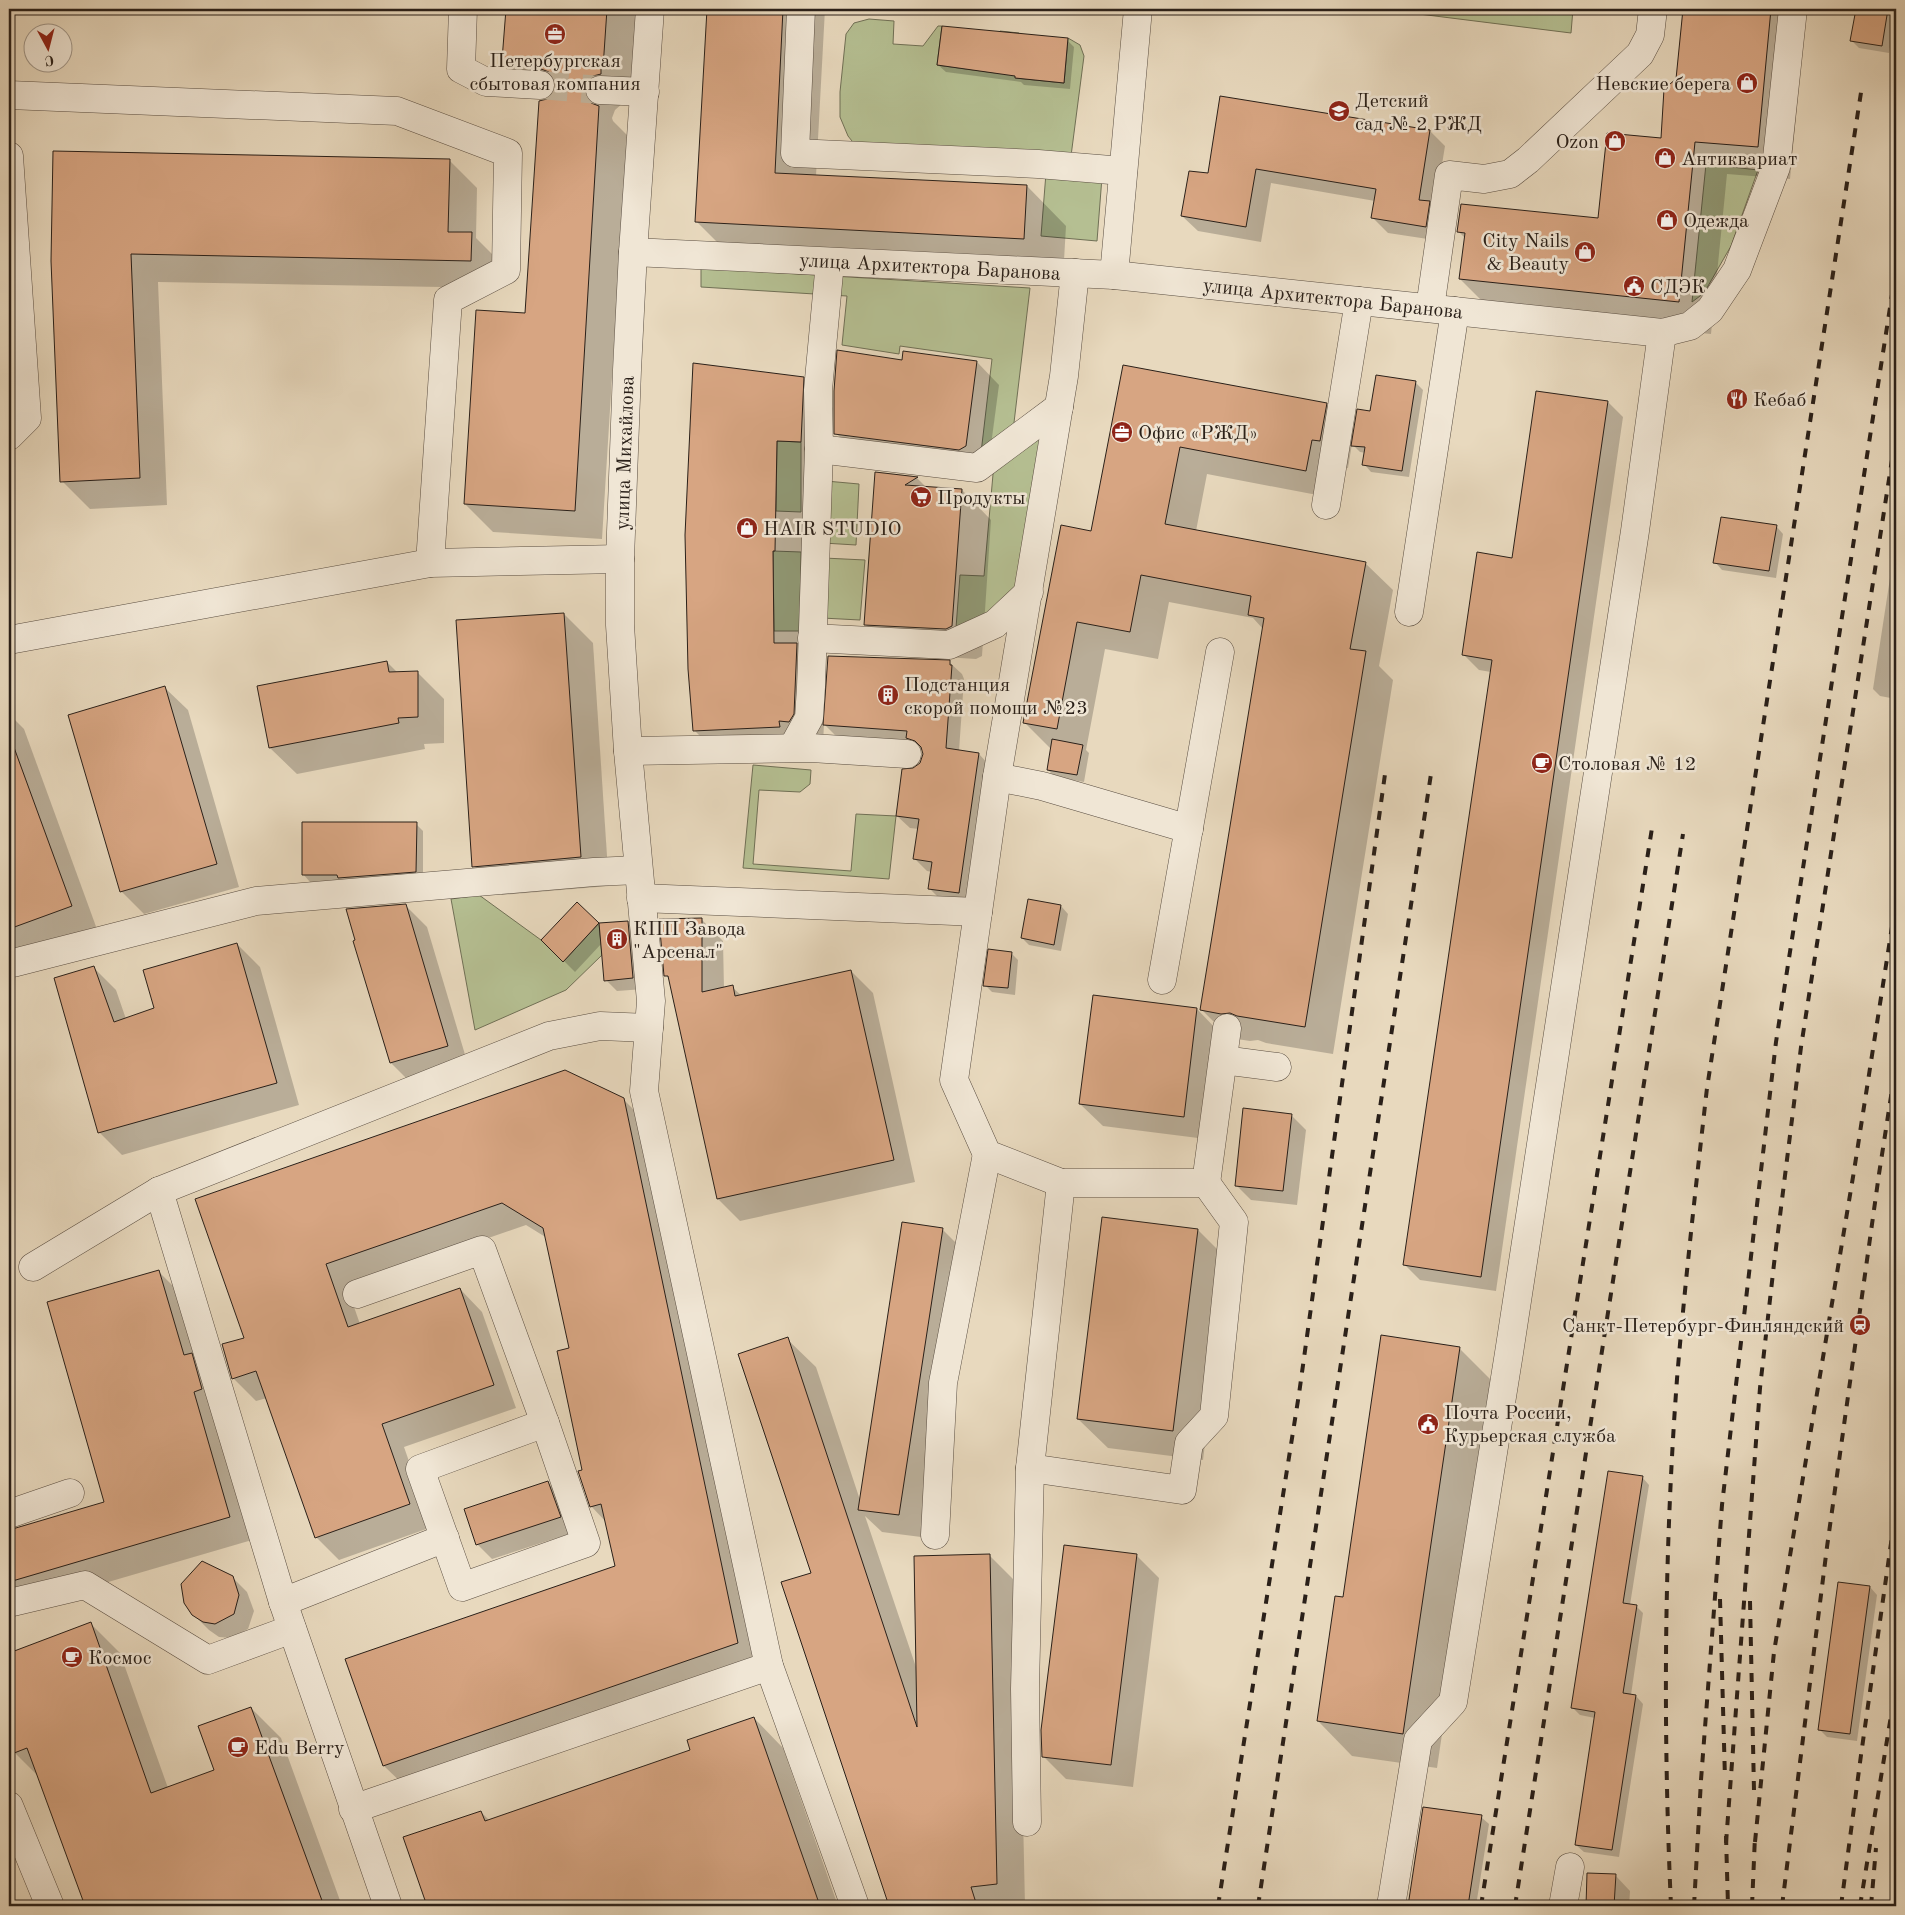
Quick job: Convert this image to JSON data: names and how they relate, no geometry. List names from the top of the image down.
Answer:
{
  "streets": {
    "street": ["улица Архитектора Баранова", "улица Михайлова"]
  },
  "crossings": [
    ["улица Архитектора Баранова", "улица Михайлова"]
  ],
  "places": {
    "office": ["Петербургская сбытовая компания", "Офис «РЖД»"],
    "shop": [
      "Невские берега",
      "Ozon",
      "Антиквариат",
      "Одежда",
      "City Nails & Beauty",
      "HAIR STUDIO"
    ],
    "school or university": ["Детский сад № 2 РЖД"],
    "public building": ["СДЭК", "Почта России, Курьерская служба"],
    "restaurant": ["Кебаб"],
    "supermarket": ["Продукты"],
    "building": ["Подстанция скорой помощи №23", "КПП Завода \"Арсенал\""],
    "cafe": ["Столовая № 12", "Космос", "Edu Berry"],
    "station": ["Санкт-Петербург-Финляндский"]
  },
  "north": "bottom"
}
